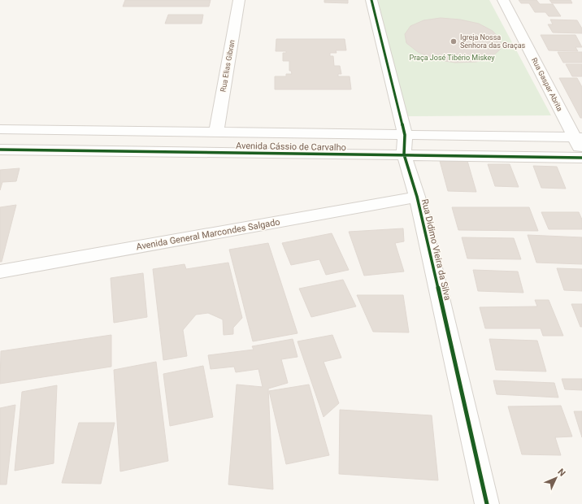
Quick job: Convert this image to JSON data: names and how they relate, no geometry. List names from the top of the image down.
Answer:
{
  "streets": {
    "street": [
      "Rua Elias Gibran",
      "Rua Gaspar Abrita",
      "Avenida Cássio de Carvalho",
      "Avenida General Marcondes Salgado",
      "Rua Didimo Vieira da Silva"
    ]
  },
  "crossings": [
    ["Rua Elias Gibran", "Avenida Cássio de Carvalho"],
    ["Rua Gaspar Abrita", "Avenida Cássio de Carvalho"],
    ["Avenida Cássio de Carvalho", "Rua Didimo Vieira da Silva"],
    ["Avenida General Marcondes Salgado", "Rua Didimo Vieira da Silva"]
  ],
  "parks": ["Praça José Tibério Miskey"],
  "places": ["Igreja Nossa Senhora das Graças"],
  "north": "top right"
}
